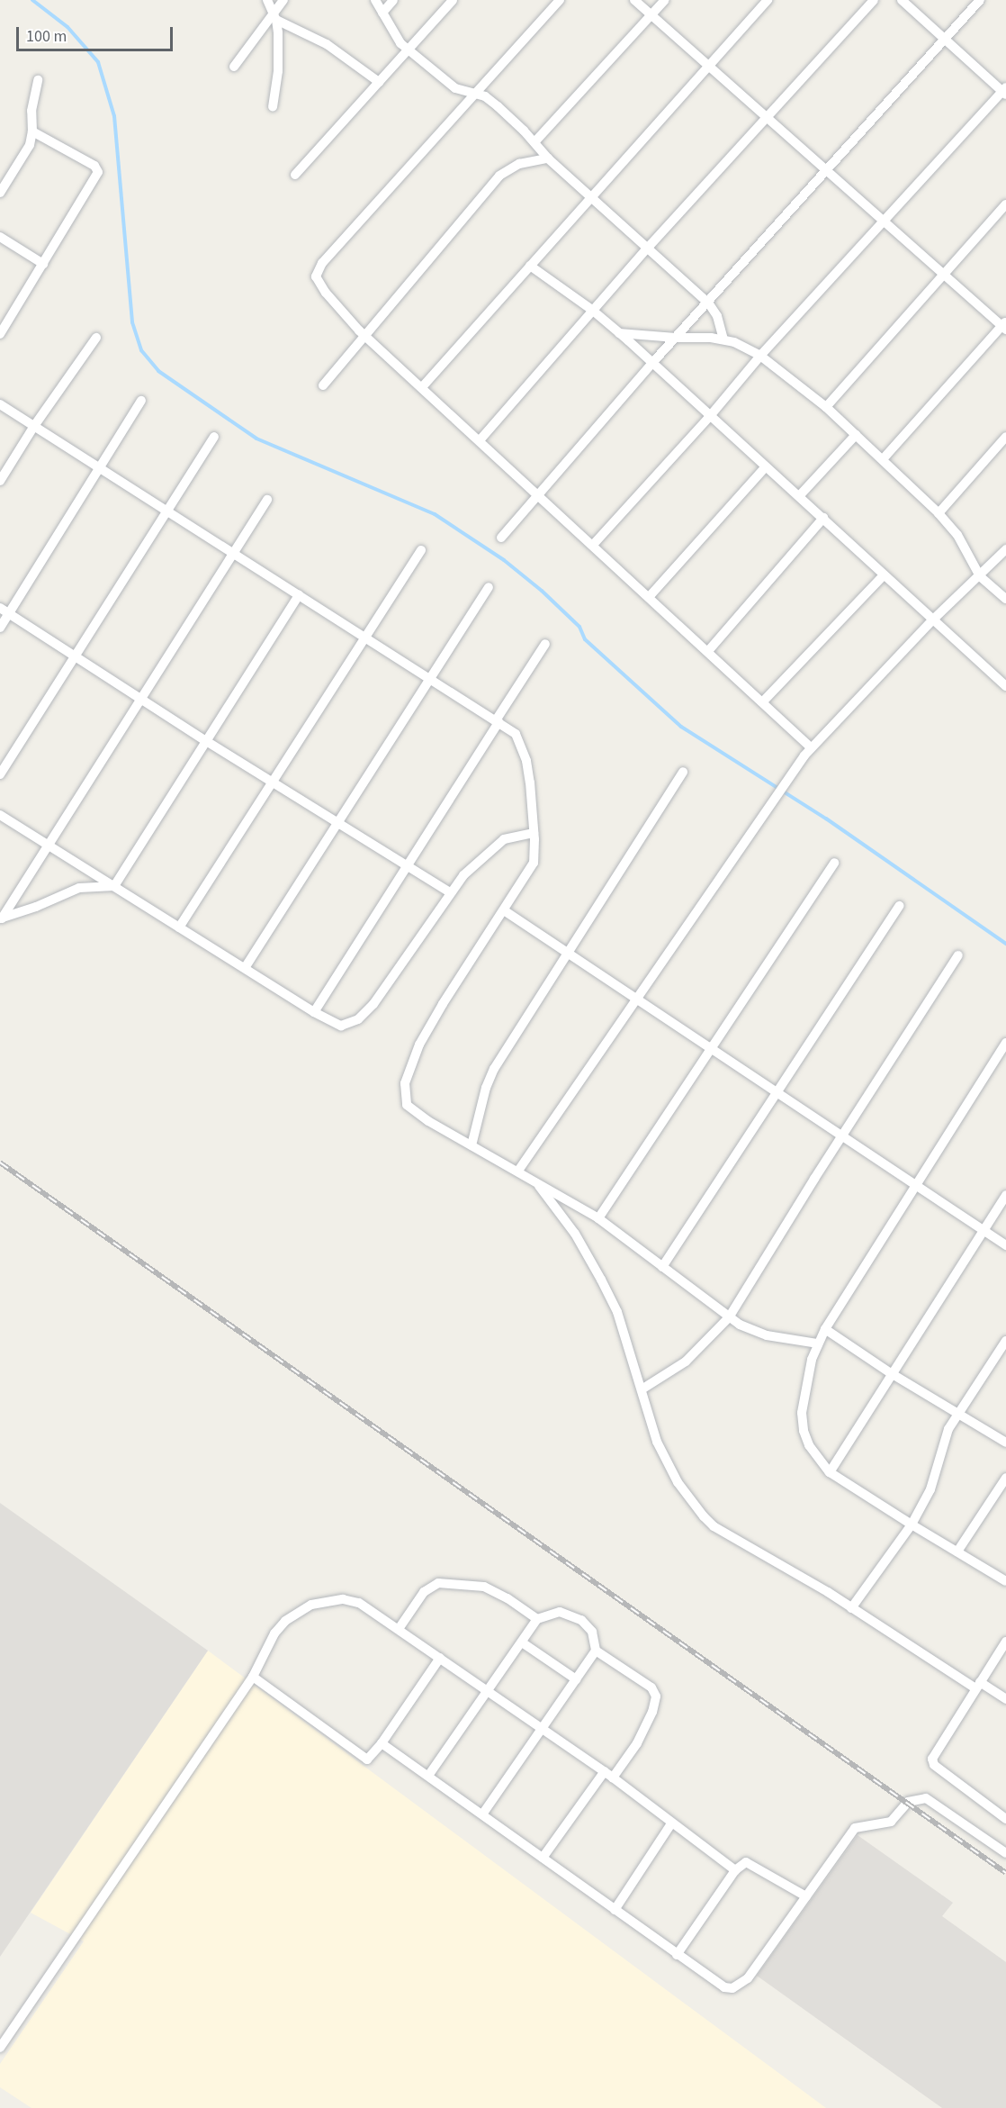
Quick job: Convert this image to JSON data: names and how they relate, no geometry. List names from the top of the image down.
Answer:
{
  "scale_bar": "100 m"
}
